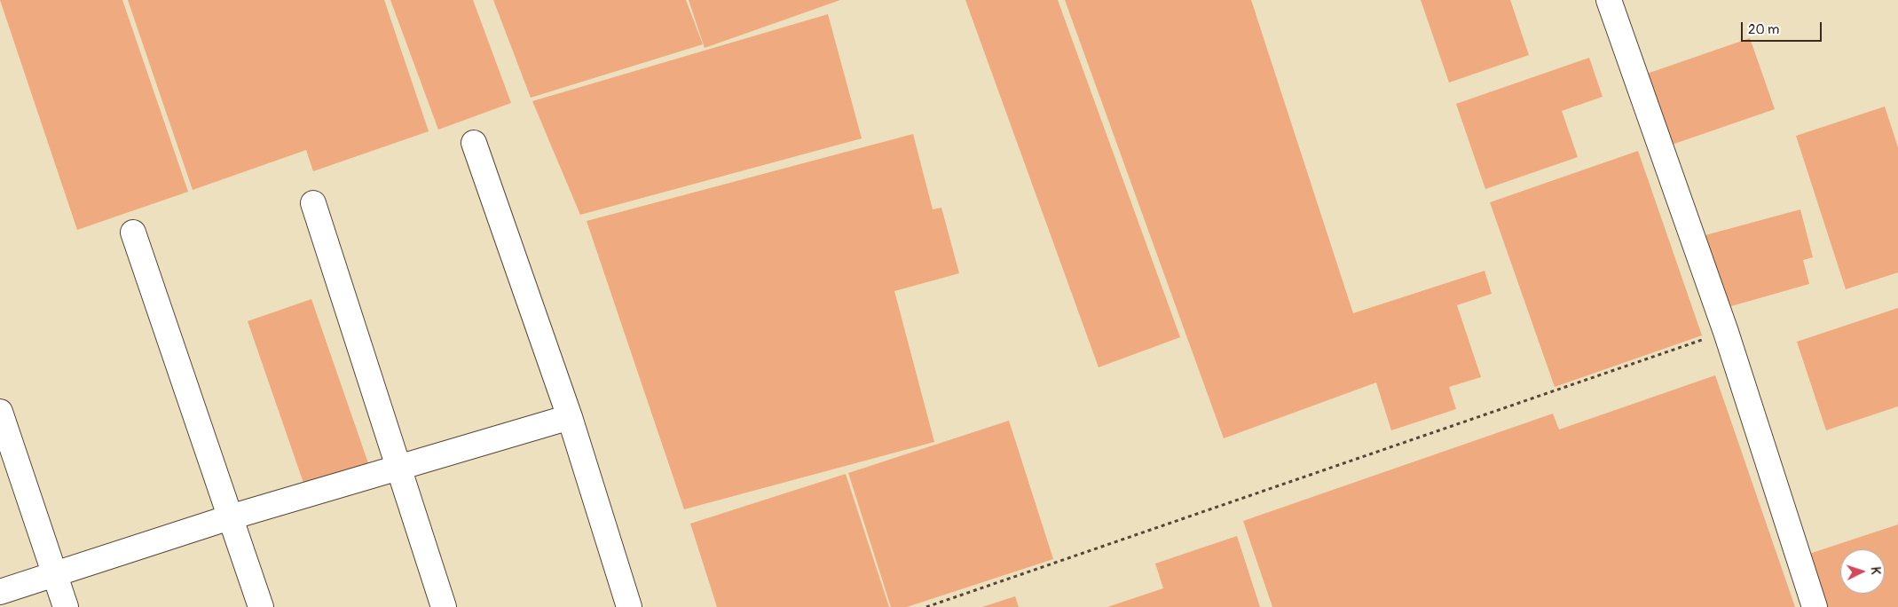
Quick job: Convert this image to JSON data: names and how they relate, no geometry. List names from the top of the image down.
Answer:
{
  "scale_bar": "20 m",
  "north": "right"
}
